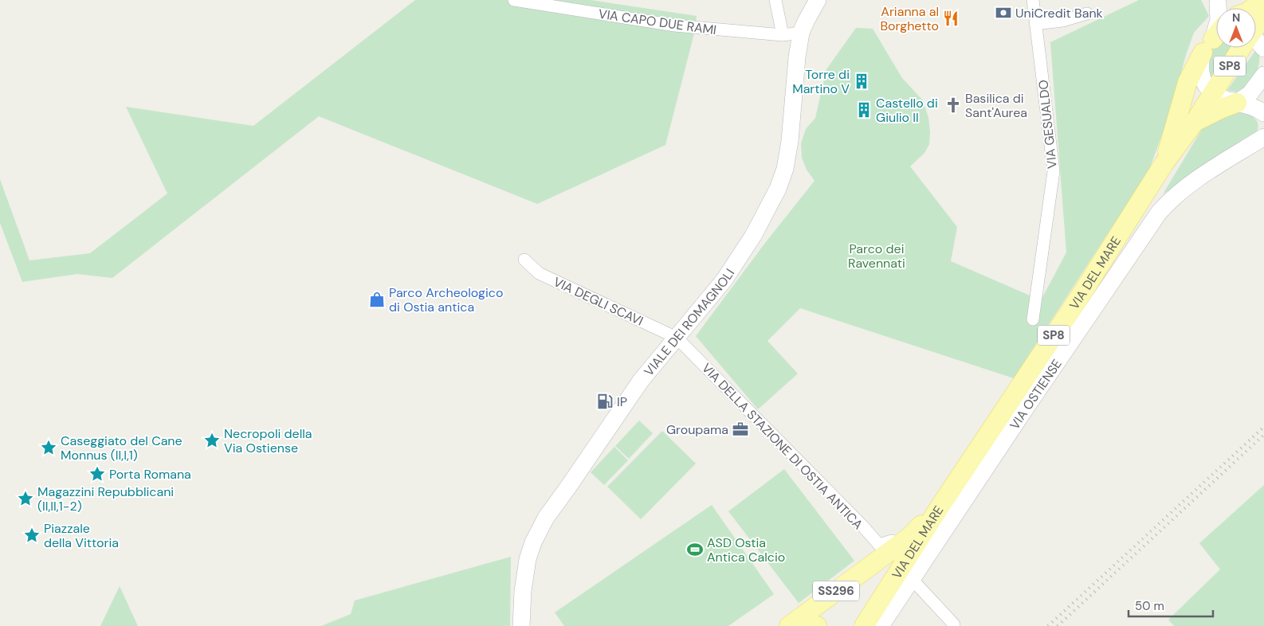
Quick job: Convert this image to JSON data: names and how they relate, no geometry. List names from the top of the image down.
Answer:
{
  "streets": {
    "main road": ["SP8", "VIA DEL MARE", "SS296"],
    "street": [
      "VIA CAPO DUE RAMI",
      "VIA GESUALDO",
      "VIA DEGLI SCAVI",
      "VIALE DEI ROMAGNOLI",
      "VIA OSTIENSE",
      "VIA DELLA STAZIONE DI OSTIA ANTICA"
    ]
  },
  "crossings": [
    ["VIA CAPO DUE RAMI", "VIALE DEI ROMAGNOLI"],
    ["VIA DEGLI SCAVI", "VIALE DEI ROMAGNOLI"],
    ["VIA DEGLI SCAVI", "VIA DELLA STAZIONE DI OSTIA ANTICA"],
    ["VIALE DEI ROMAGNOLI", "VIA DELLA STAZIONE DI OSTIA ANTICA"],
    ["VIA DELLA STAZIONE DI OSTIA ANTICA", "SS296"]
  ],
  "parks": ["Parco dei Ravennati"],
  "places": {
    "bank": ["UniCredit Bank"],
    "restaurant": ["Arianna al Borghetto"],
    "building": ["Torre di Martino V", "Castello di Giulio II"],
    "church": ["Basilica di Sant'Aurea"],
    "shop": ["Parco Archeologico di Ostia antica"],
    "fuel station": ["IP"],
    "office": ["Groupama"],
    "place": [
      "Necropoli della Via Ostiense",
      "Caseggiato del Cane Monnus (II,I,1)",
      "Porta Romana",
      "Magazzini Repubblicani (II,II,1-2)",
      "Piazzale della Vittoria"
    ],
    "sports": ["ASD Ostia Antica Calcio"]
  },
  "scale_bar": "50 m",
  "north": "top"
}
